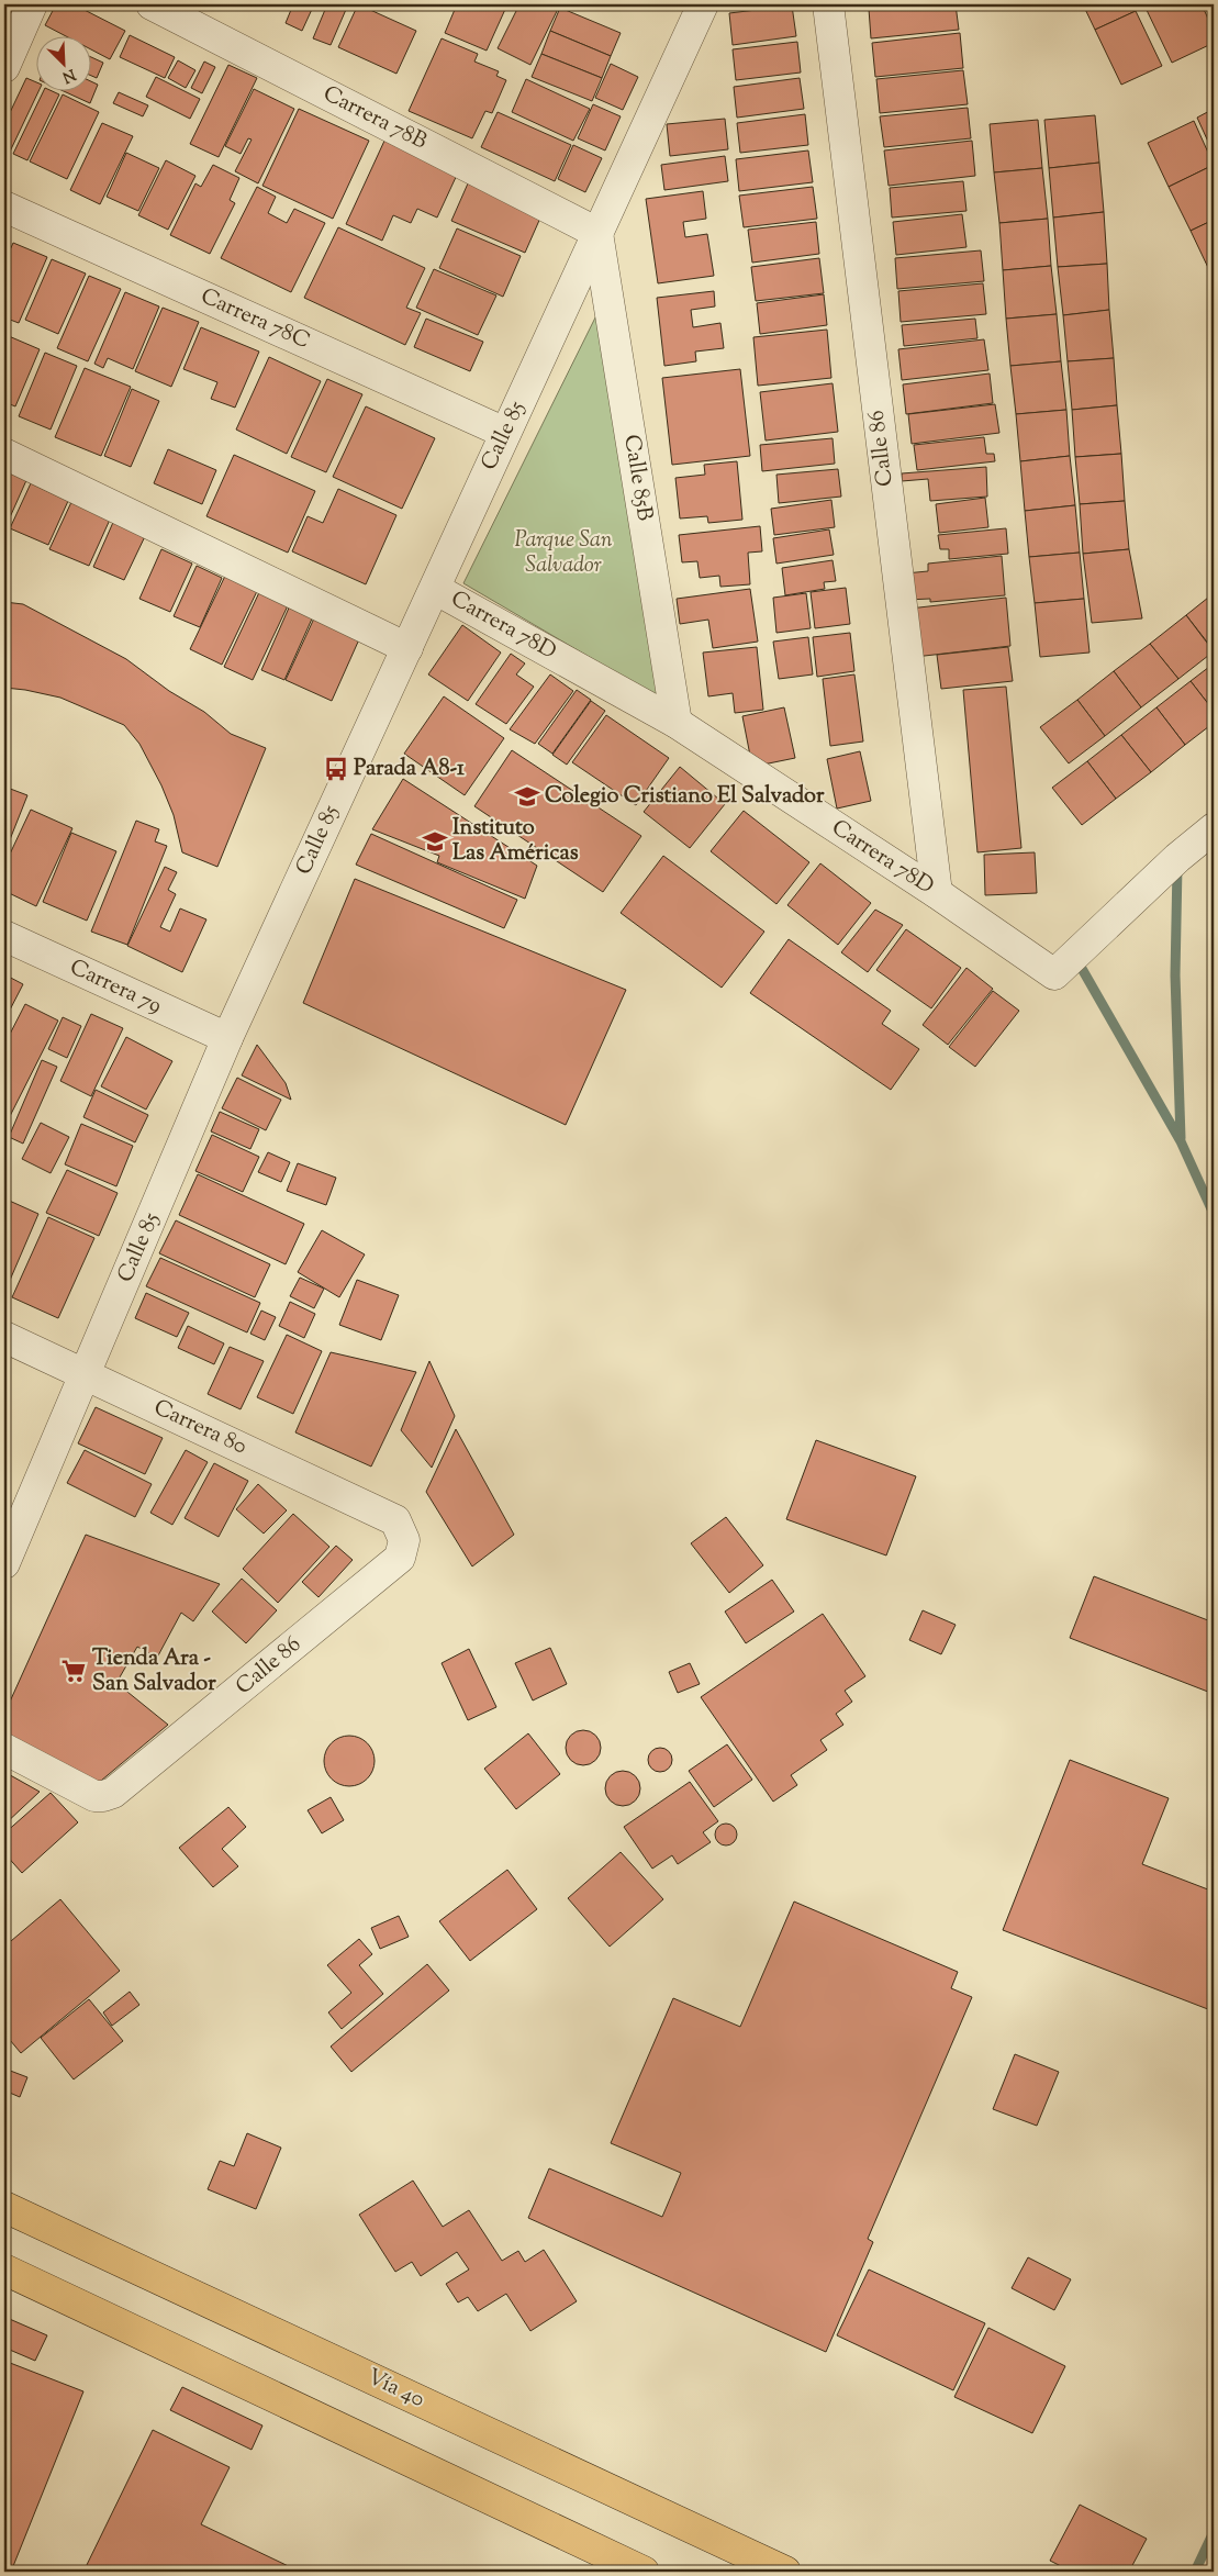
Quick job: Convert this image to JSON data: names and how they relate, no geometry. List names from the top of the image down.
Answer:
{
  "streets": {
    "highway": ["Vía 40"],
    "street": [
      "Carrera 78B",
      "Carrera 78C",
      "Calle 85",
      "Calle 86",
      "Calle 85B",
      "Carrera 78D",
      "Carrera 79",
      "Carrera 80"
    ]
  },
  "crossings": [
    ["Carrera 78B", "Calle 85"],
    ["Carrera 78B", "Calle 85B"],
    ["Carrera 78C", "Calle 85"],
    ["Calle 85", "Calle 85B"],
    ["Calle 85", "Carrera 78D"],
    ["Calle 85", "Carrera 79"],
    ["Calle 85", "Carrera 80"],
    ["Calle 86", "Carrera 78D"],
    ["Calle 86", "Carrera 80"],
    ["Calle 85B", "Carrera 78D"]
  ],
  "parks": ["Parque San Salvador"],
  "places": {
    "bus stop": ["Parada A8-1"],
    "school or university": ["Colegio Cristiano El Salvador", "Instituto Las Américas"],
    "supermarket": ["Tienda Ara - San Salvador"]
  },
  "north": "bottom right"
}
